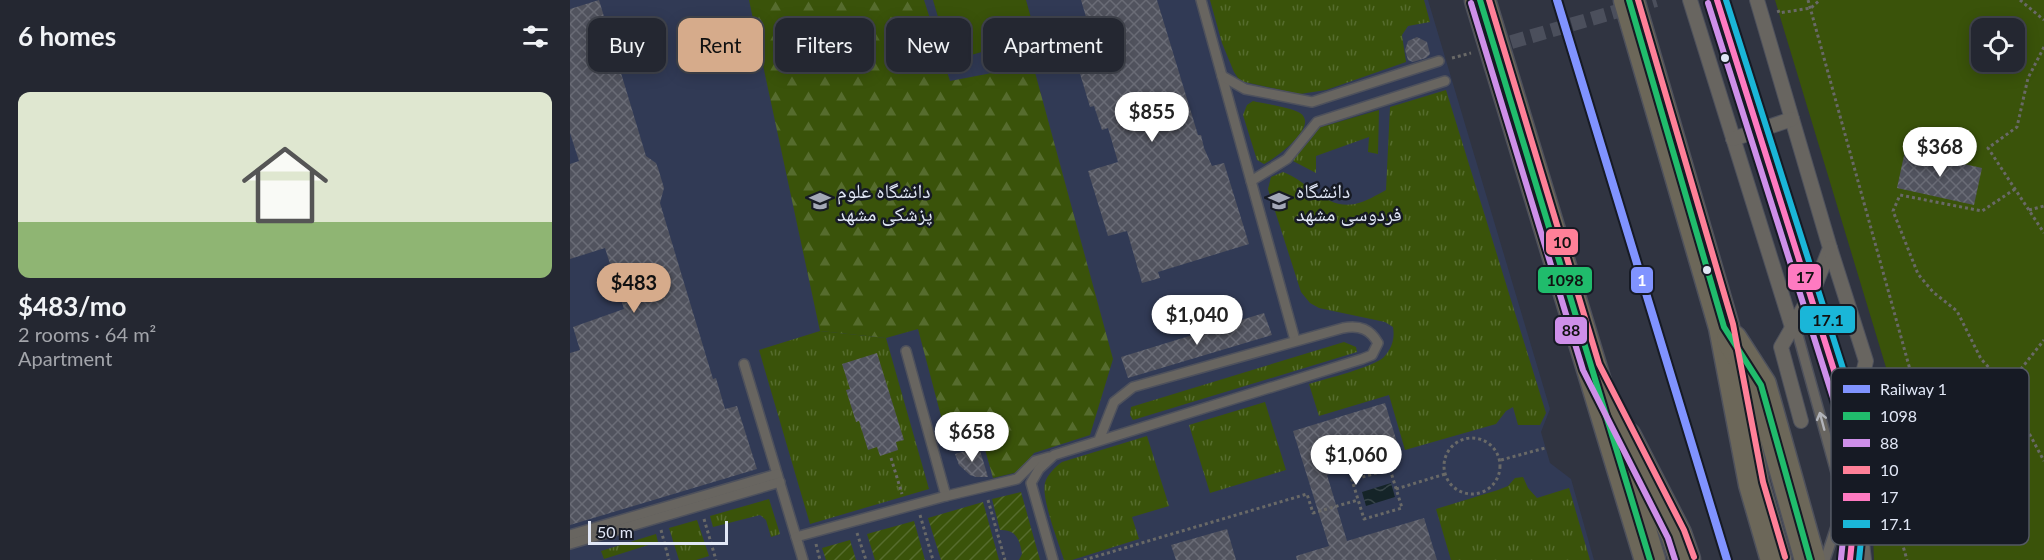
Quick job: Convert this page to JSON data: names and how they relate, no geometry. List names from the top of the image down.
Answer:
{
  "places": {
    "school or university": ["دانشگاه علوم پزشکی مشهد", "دانشگاه فردوسی مشهد"]
  },
  "lines": [
    "rail line 1",
    "transit line 1098",
    "transit line 10",
    "transit line 17",
    "transit line 17.1",
    "transit line 88"
  ],
  "legend": [
    "Railway 1",
    "1098",
    "88",
    "10",
    "17",
    "17.1"
  ],
  "scale_bar": "50 m",
  "page": {
    "heading": "6 homes",
    "chip": [
      "Buy",
      "Rent",
      "Filters",
      "New",
      "Apartment"
    ],
    "list": [
      {
        "name": "$483/mo",
        "note": "2 rooms · 64 m² · Apartment"
      }
    ],
    "price": [
      "$855",
      "$368",
      "$483",
      "$1,040",
      "$658",
      "$1,060"
    ],
    "scale": "50 m"
  }
}
